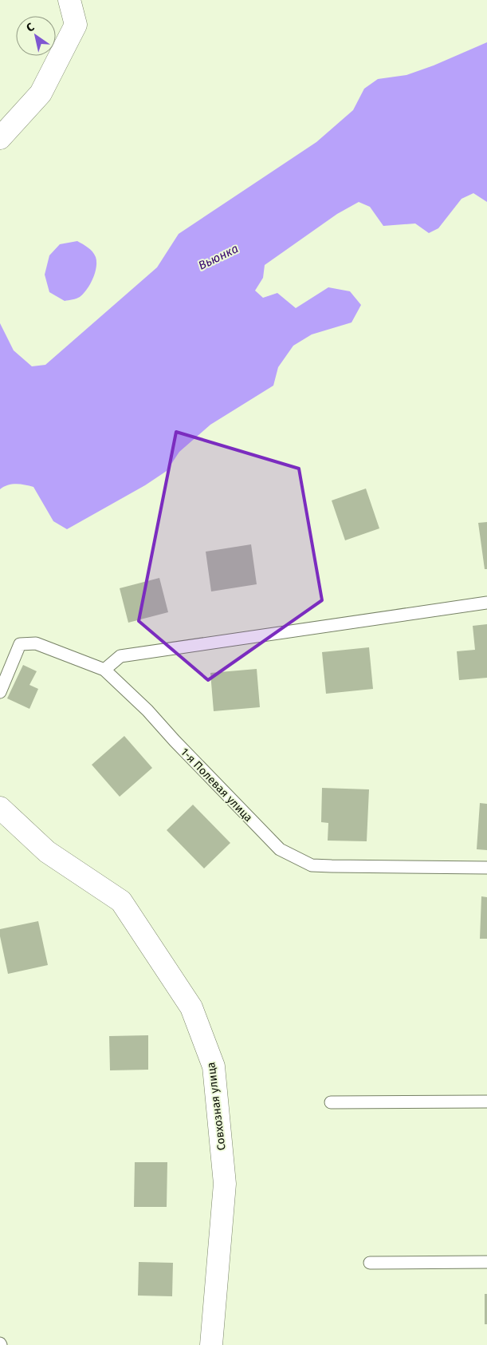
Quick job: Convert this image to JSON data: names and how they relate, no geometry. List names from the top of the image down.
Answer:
{
  "streets": {
    "street": ["Совхозная улица"],
    "lane": ["1-я Полевая улица"]
  },
  "water": ["Вьюнка"],
  "north": "top left"
}
